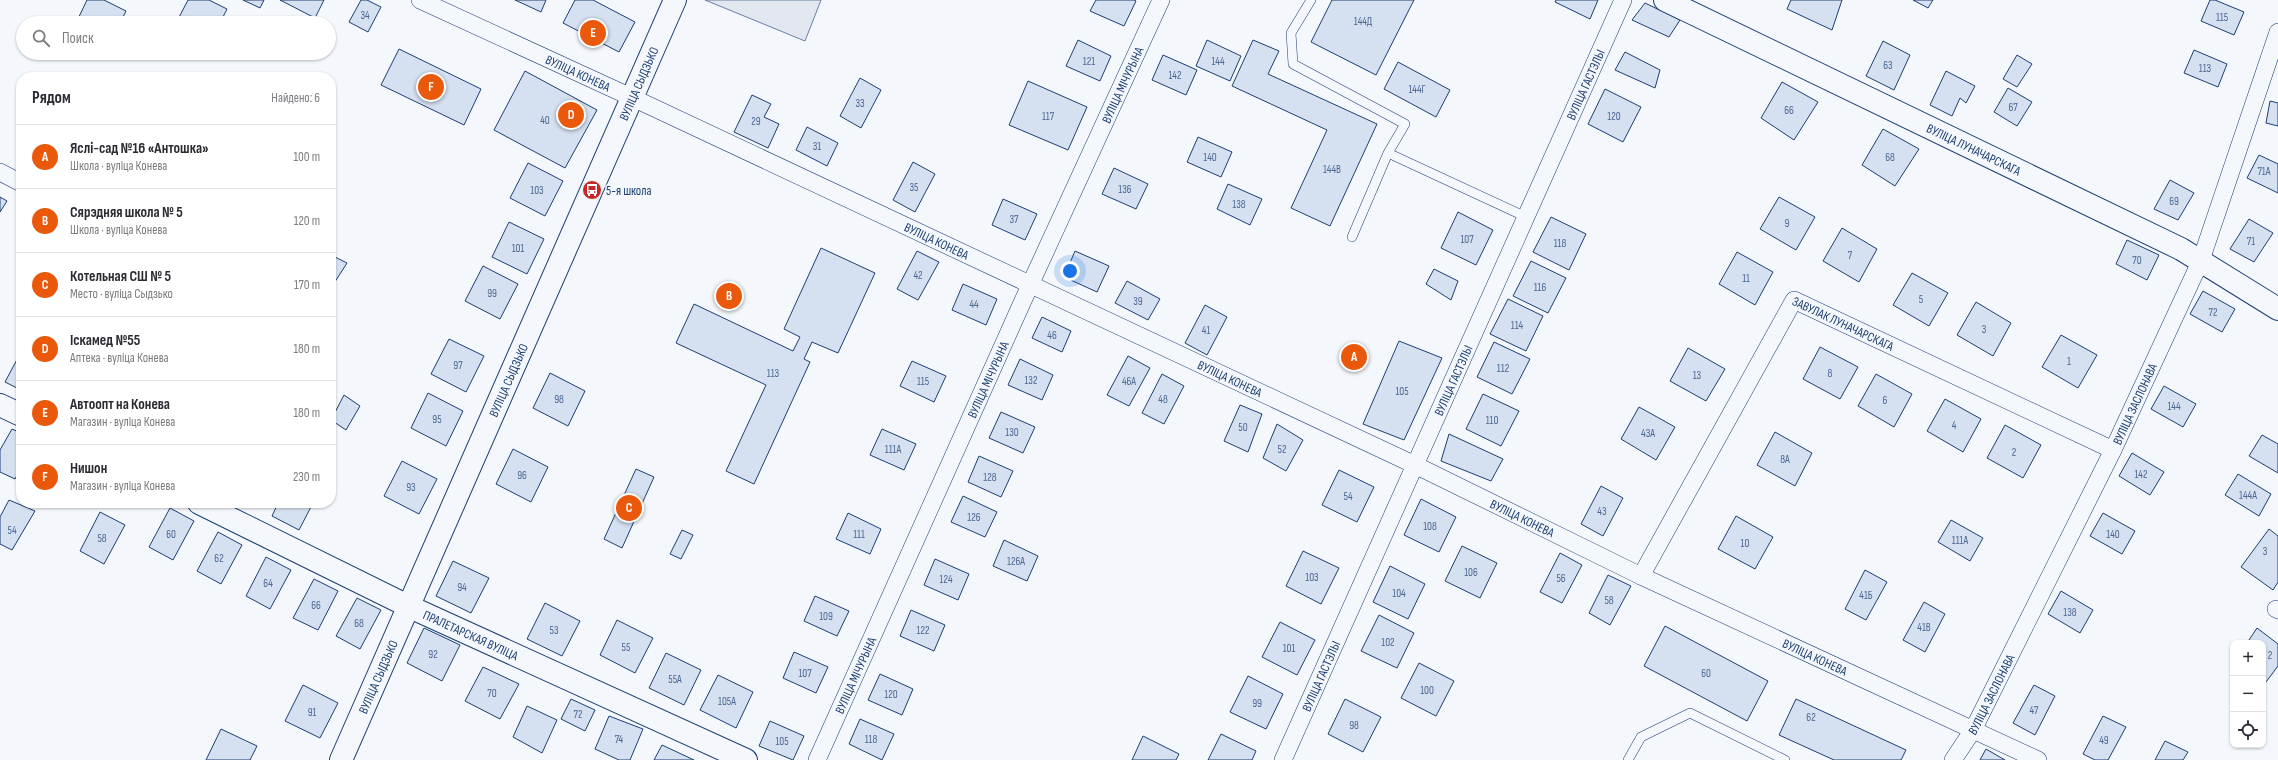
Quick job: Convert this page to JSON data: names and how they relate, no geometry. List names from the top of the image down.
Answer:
{
  "streets": {
    "street": [
      "ВУЛІЦА КОНЕВА",
      "ВУЛІЦА СЫДЗЬКО",
      "ВУЛІЦА ГАСТЭЛЫ",
      "ВУЛІЦА МІЧУРЫНА",
      "ВУЛІЦА ЛУНАЧАРСКАГА",
      "ЗАВУЛАК ЛУНАЧАРСКАГА",
      "ВУЛІЦА ЗАСЛОНАВА",
      "ПРАЛЕТАРСКАЯ ВУЛІЦА"
    ]
  },
  "crossings": [
    ["ВУЛІЦА КОНЕВА", "ВУЛІЦА СЫДЗЬКО"],
    ["ВУЛІЦА КОНЕВА", "ВУЛІЦА ГАСТЭЛЫ"],
    ["ВУЛІЦА КОНЕВА", "ВУЛІЦА МІЧУРЫНА"],
    ["ВУЛІЦА КОНЕВА", "ЗАВУЛАК ЛУНАЧАРСКАГА"],
    ["ВУЛІЦА КОНЕВА", "ВУЛІЦА ЗАСЛОНАВА"],
    ["ВУЛІЦА СЫДЗЬКО", "ПРАЛЕТАРСКАЯ ВУЛІЦА"],
    ["ВУЛІЦА ЛУНАЧАРСКАГА", "ВУЛІЦА ЗАСЛОНАВА"],
    ["ЗАВУЛАК ЛУНАЧАРСКАГА", "ВУЛІЦА ЗАСЛОНАВА"]
  ],
  "places": {
    "bus stop": ["5-я школа"]
  },
  "house_numbers": [
    "34",
    "115",
    "144Д",
    "121",
    "144",
    "63",
    "113",
    "142",
    "144Г",
    "33",
    "67",
    "66",
    "117",
    "120",
    "40",
    "29",
    "31",
    "140",
    "68",
    "144В",
    "71А",
    "35",
    "136",
    "103",
    "69",
    "138",
    "37",
    "9",
    "107",
    "71",
    "118",
    "101",
    "7",
    "70",
    "42",
    "11",
    "116",
    "99",
    "5",
    "39",
    "44",
    "72",
    "114",
    "3",
    "41",
    "46",
    "1",
    "97",
    "112",
    "113",
    "8",
    "13",
    "132",
    "115",
    "46А",
    "105",
    "98",
    "48",
    "6",
    "144",
    "95",
    "110",
    "4",
    "50",
    "130",
    "43А",
    "111А",
    "52",
    "2",
    "8А",
    "142",
    "96",
    "128",
    "93",
    "144А",
    "54",
    "43",
    "126",
    "108",
    "54",
    "60",
    "111",
    "140",
    "58",
    "111А",
    "10",
    "3",
    "62",
    "126А",
    "106",
    "103",
    "56",
    "124",
    "64",
    "94",
    "104",
    "41Б",
    "58",
    "66",
    "138",
    "109",
    "68",
    "41В",
    "53",
    "122",
    "102",
    "55",
    "101",
    "92",
    "2",
    "107",
    "60",
    "55А",
    "100",
    "70",
    "120",
    "105А",
    "99",
    "47",
    "91",
    "72",
    "62",
    "98",
    "74",
    "118",
    "49",
    "105"
  ],
  "page": {
    "search": "Поиск",
    "pins": [
      "E",
      "F",
      "D",
      "B",
      "A",
      "C"
    ],
    "heading": ["Рядом", "Найдено: 6"],
    "list": [
      {
        "mark": "A",
        "name": "Яслі-сад №16 «Антошка»",
        "note": "Школа · вуліца Конева",
        "value": "100 m"
      },
      {
        "mark": "B",
        "name": "Сярэдняя школа № 5",
        "note": "Школа · вуліца Конева",
        "value": "120 m"
      },
      {
        "mark": "C",
        "name": "Котельная СШ № 5",
        "note": "Место · вуліца Сыдзько",
        "value": "170 m"
      },
      {
        "mark": "D",
        "name": "Іскамед №55",
        "note": "Аптека · вуліца Конева",
        "value": "180 m"
      },
      {
        "mark": "E",
        "name": "Автоопт на Конева",
        "note": "Магазин · вуліца Конева",
        "value": "180 m"
      },
      {
        "mark": "F",
        "name": "Нишон",
        "note": "Магазин · вуліца Конева",
        "value": "230 m"
      }
    ],
    "map_buttons": ["+", "−"]
  }
}
